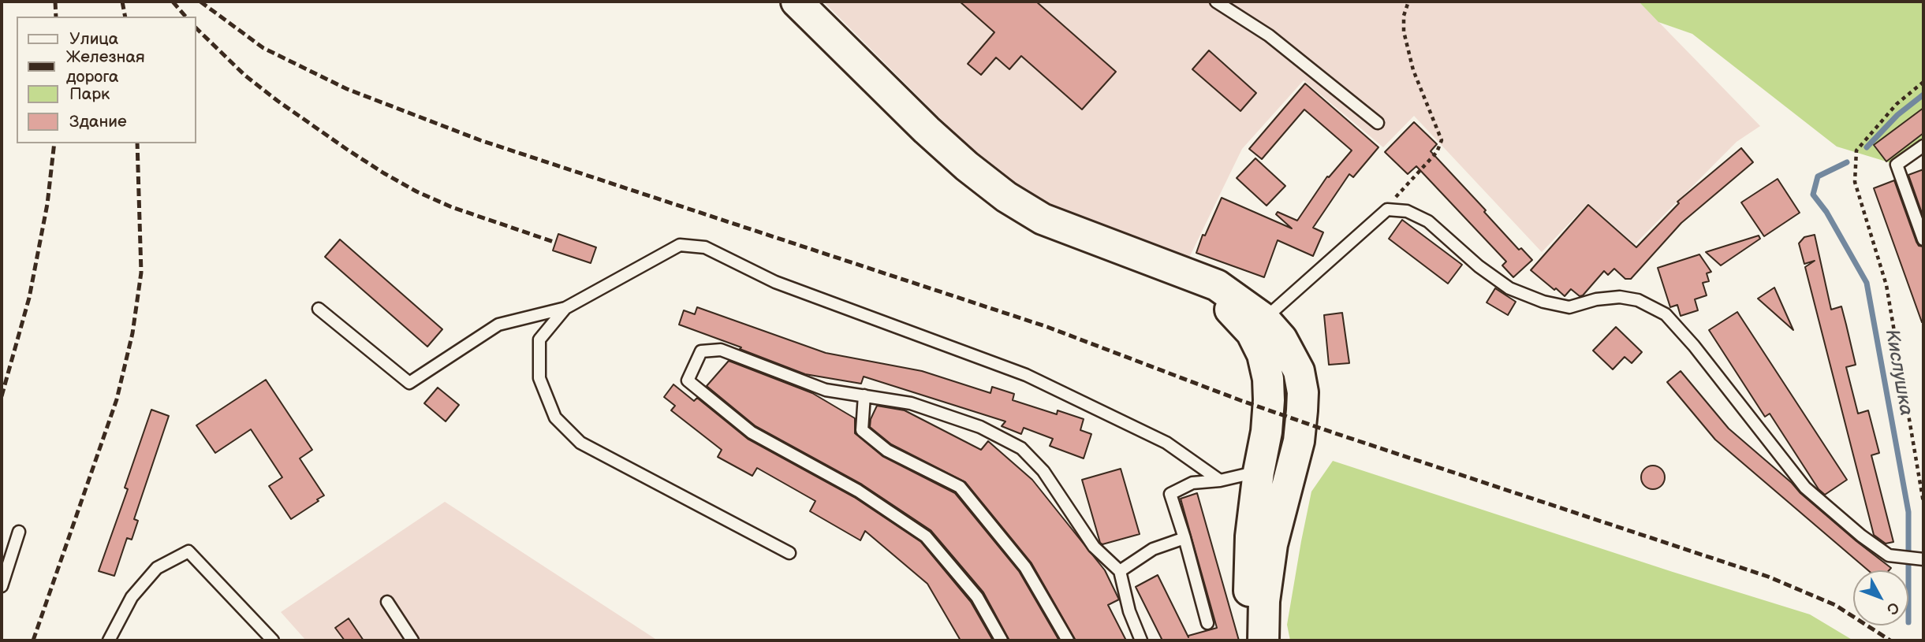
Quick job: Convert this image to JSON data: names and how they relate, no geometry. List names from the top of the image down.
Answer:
{
  "water": ["Кислушка"],
  "legend": [
    "Улица",
    "Железная дорога",
    "Парк",
    "Здание"
  ],
  "north": "bottom right"
}
